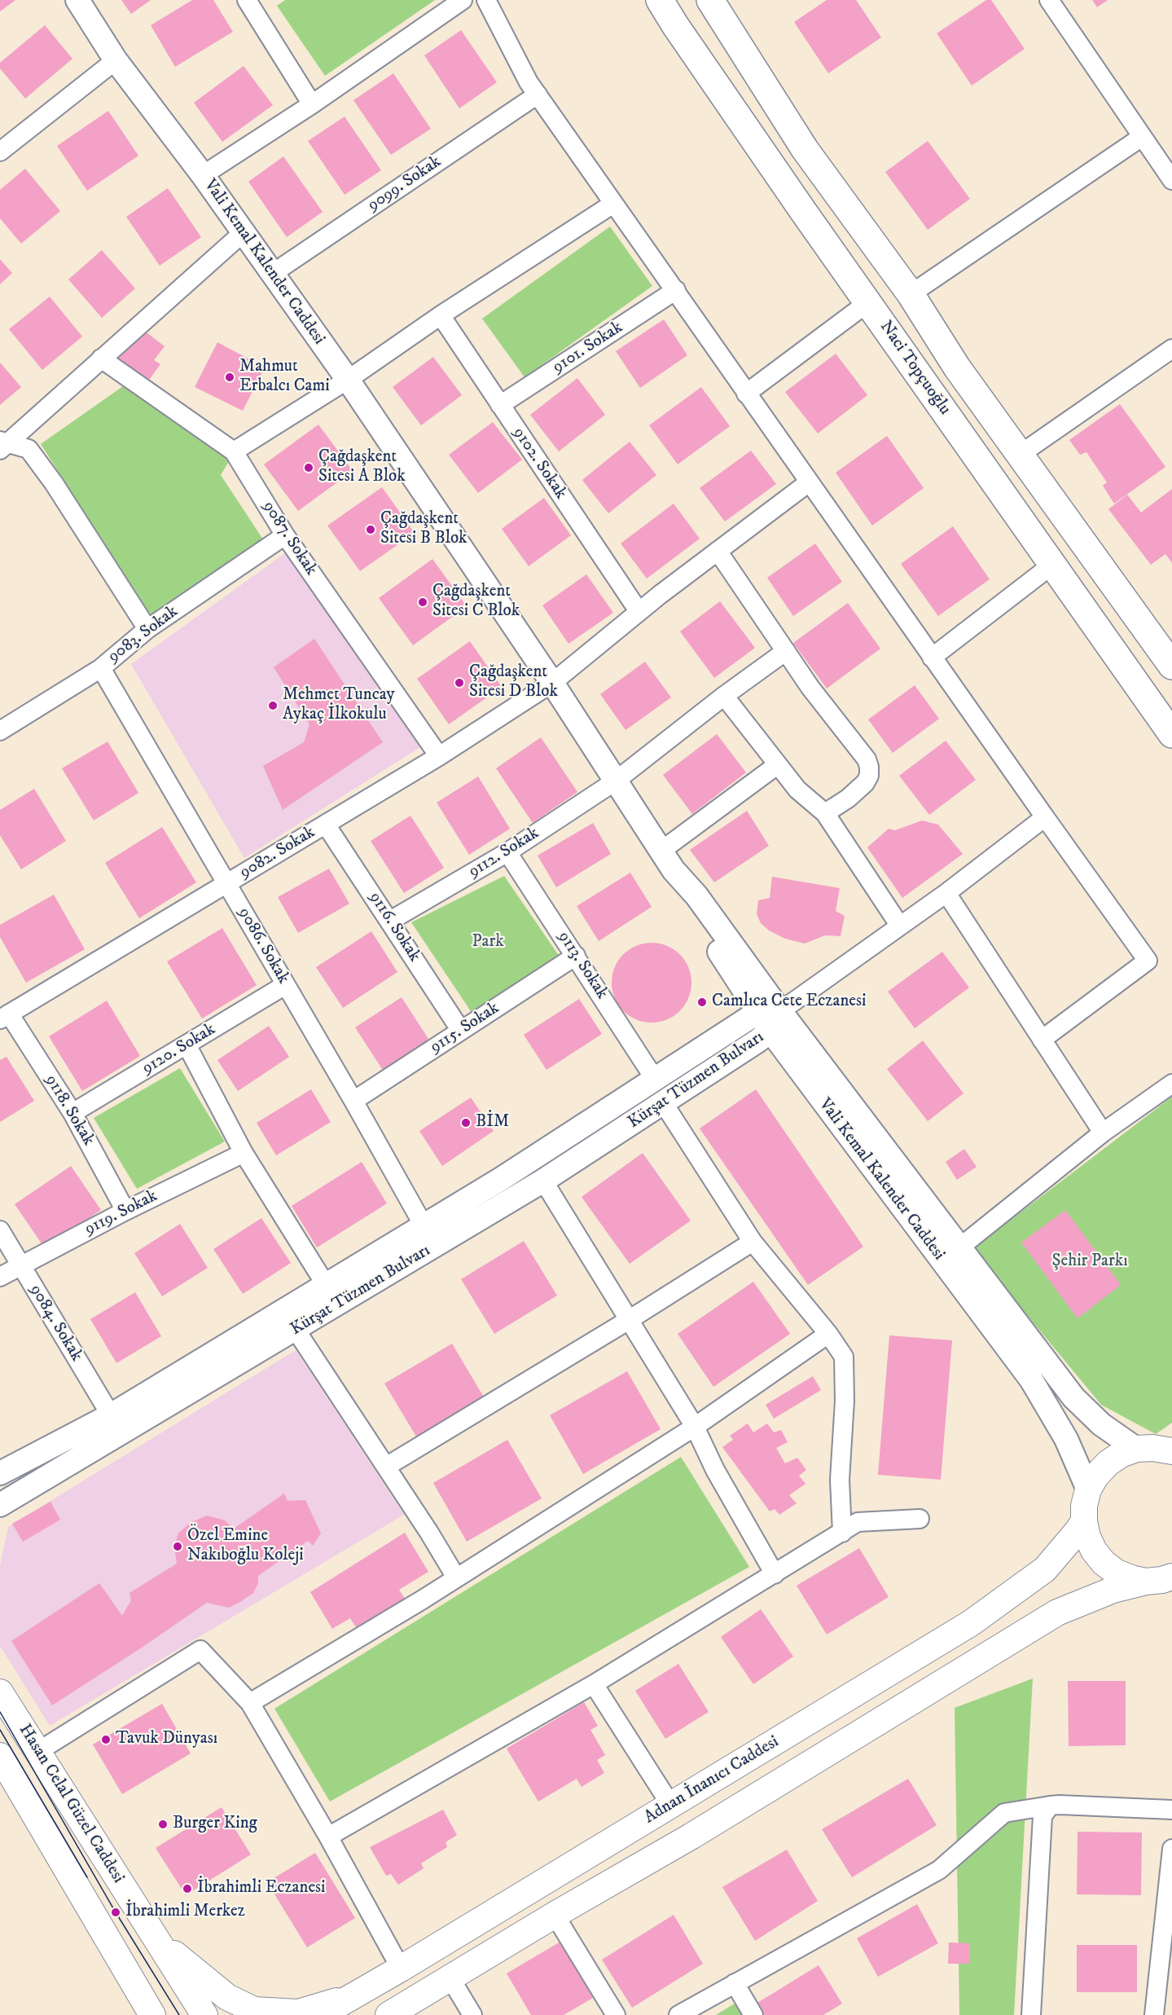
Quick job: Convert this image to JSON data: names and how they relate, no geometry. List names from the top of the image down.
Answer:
{
  "streets": {
    "main road": ["Naci Topçuoğlu", "Adnan İnanıcı Caddesi", "Hasan Celal Güzel Caddesi"],
    "street": [
      "9099. Sokak",
      "Vali Kemal Kalender Caddesi",
      "9101. Sokak",
      "9102. Sokak",
      "9087. Sokak",
      "9083. Sokak",
      "9082. Sokak",
      "9112. Sokak",
      "9116. Sokak",
      "9086. Sokak",
      "9113. Sokak",
      "9115. Sokak",
      "9120. Sokak",
      "Kürşat Tüzmen Bulvarı",
      "9118. Sokak",
      "9119. Sokak",
      "9084. Sokak"
    ]
  },
  "crossings": [
    ["9099. Sokak", "Vali Kemal Kalender Caddesi"],
    ["Vali Kemal Kalender Caddesi", "9082. Sokak"],
    ["Vali Kemal Kalender Caddesi", "9112. Sokak"],
    ["Vali Kemal Kalender Caddesi", "Kürşat Tüzmen Bulvarı"],
    ["9101. Sokak", "9102. Sokak"],
    ["9102. Sokak", "9082. Sokak"],
    ["9087. Sokak", "9083. Sokak"],
    ["9087. Sokak", "9082. Sokak"],
    ["9083. Sokak", "9086. Sokak"],
    ["9082. Sokak", "9116. Sokak"],
    ["9082. Sokak", "9086. Sokak"],
    ["9082. Sokak", "9118. Sokak"],
    ["9112. Sokak", "9116. Sokak"],
    ["9112. Sokak", "9113. Sokak"],
    ["9116. Sokak", "9115. Sokak"],
    ["9086. Sokak", "9115. Sokak"],
    ["9086. Sokak", "9120. Sokak"],
    ["9086. Sokak", "Kürşat Tüzmen Bulvarı"],
    ["9113. Sokak", "9115. Sokak"],
    ["9113. Sokak", "Kürşat Tüzmen Bulvarı"],
    ["9120. Sokak", "9118. Sokak"],
    ["Kürşat Tüzmen Bulvarı", "9084. Sokak"],
    ["9118. Sokak", "9119. Sokak"],
    ["9119. Sokak", "9084. Sokak"]
  ],
  "parks": ["Park", "Şehir Parkı"],
  "places": [
    "Mahmut Erbalcı Cami",
    "Çağdaşkent Sitesi A Blok",
    "Çağdaşkent Sitesi B Blok",
    "Çağdaşkent Sitesi C Blok",
    "Çağdaşkent Sitesi D Blok",
    "Mehmet Tuncay Aykaç İlkokulu",
    "Camlıca Cete Eczanesi",
    "BİM",
    "Özel Emine Nakıboğlu Koleji",
    "Tavuk Dünyası",
    "Burger King",
    "İbrahimli Eczanesi",
    "İbrahimli Merkez"
  ]
}
